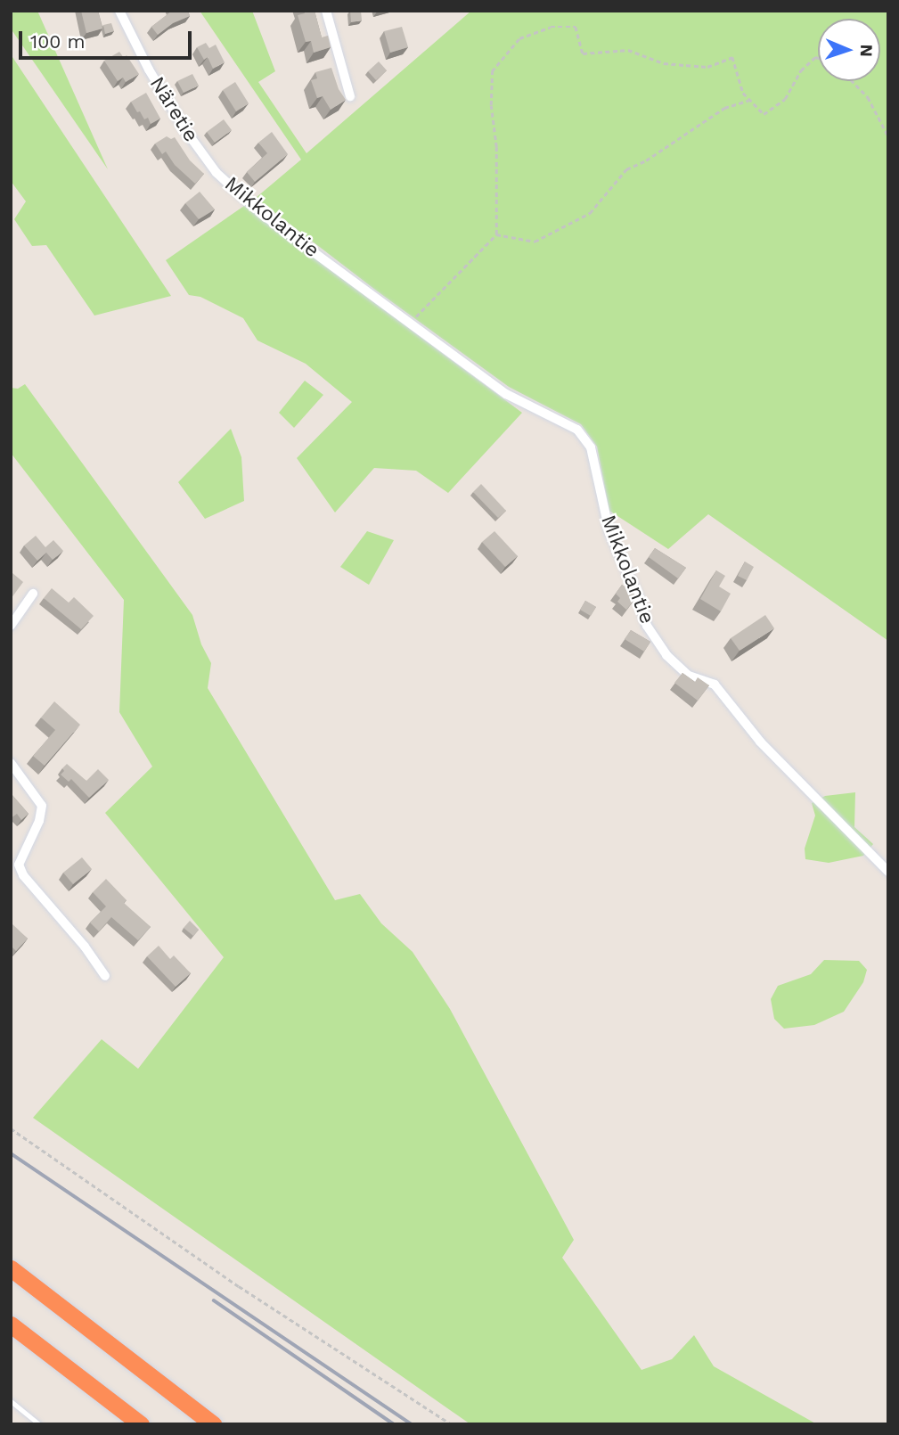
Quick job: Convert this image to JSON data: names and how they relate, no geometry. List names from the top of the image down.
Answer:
{
  "streets": {
    "street": ["Näretie", "Mikkolantie"]
  },
  "crossings": [
    ["Näretie", "Mikkolantie"]
  ],
  "scale_bar": "100 m",
  "north": "right"
}
